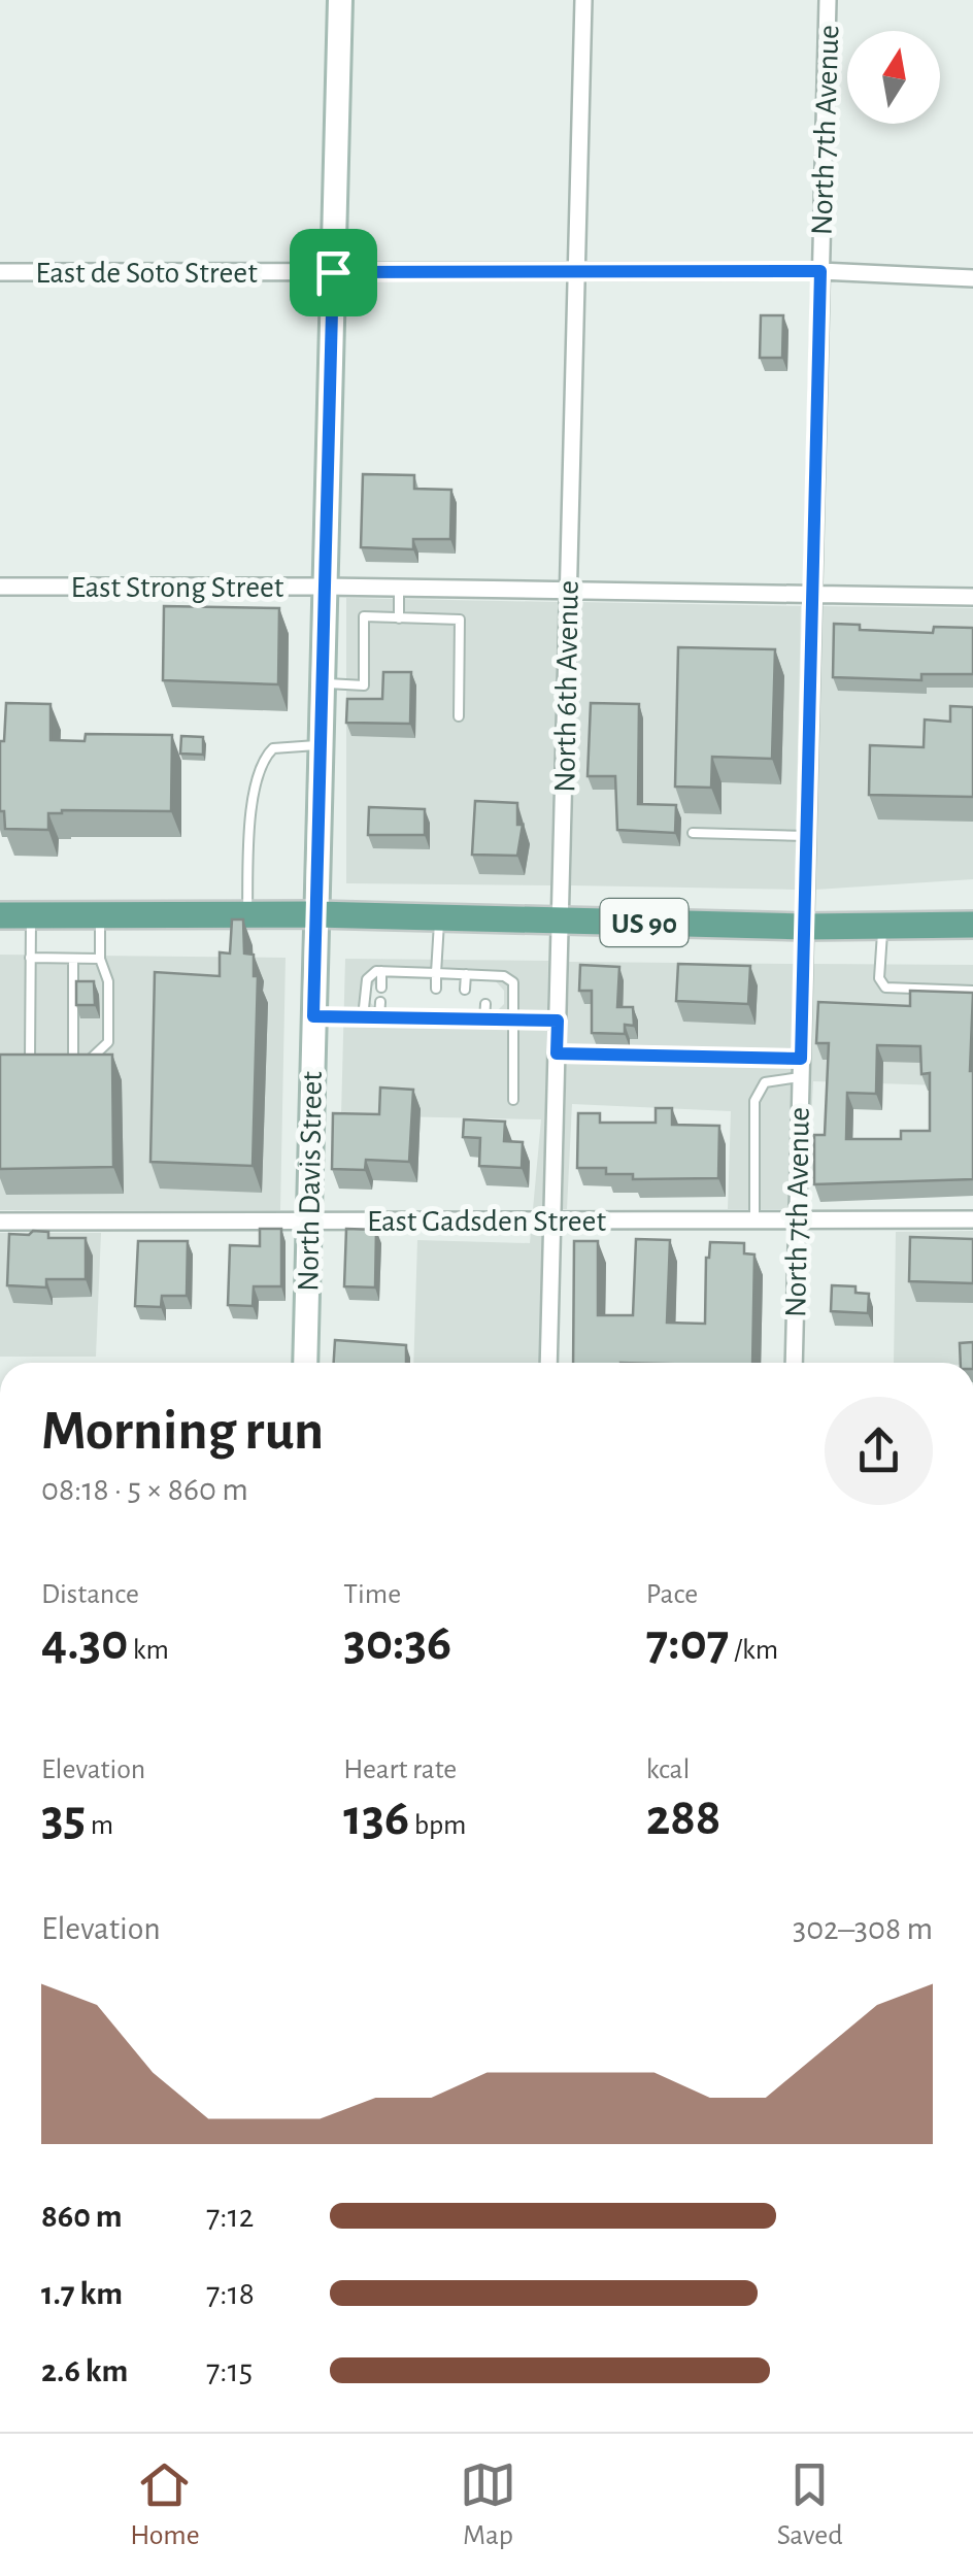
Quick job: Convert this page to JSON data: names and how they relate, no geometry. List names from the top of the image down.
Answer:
{
  "streets": {
    "main road": ["US 90", "North Davis Street"],
    "street": [
      "North 7th Avenue",
      "East de Soto Street",
      "East Strong Street",
      "North 6th Avenue",
      "East Gadsden Street"
    ]
  },
  "crossings": [
    ["North 7th Avenue", "East de Soto Street"],
    ["North 7th Avenue", "East Strong Street"],
    ["North 7th Avenue", "US 90"],
    ["North 7th Avenue", "East Gadsden Street"],
    ["East de Soto Street", "North 6th Avenue"],
    ["East de Soto Street", "North Davis Street"],
    ["East Strong Street", "North 6th Avenue"],
    ["East Strong Street", "North Davis Street"],
    ["North 6th Avenue", "US 90"],
    ["North 6th Avenue", "East Gadsden Street"],
    ["US 90", "North Davis Street"],
    ["North Davis Street", "East Gadsden Street"]
  ],
  "north": "top",
  "page": {
    "heading": ["Morning run", "08:18 · 5 × 860 m"],
    "stats": [
      ["Distance", "4.30 km"],
      ["Time", "30:36"],
      ["Pace", "7:07 /km"],
      ["Elevation", "35 m"],
      ["Heart rate", "136 bpm"],
      ["kcal", "288"]
    ],
    "chart": ["Elevation", "302–308 m"],
    "list": [
      {
        "name": "860 m",
        "note": "7:12"
      },
      {
        "name": "1.7 km",
        "note": "7:18"
      },
      {
        "name": "2.6 km",
        "note": "7:15"
      }
    ],
    "tabs": ["Home", "Map", "Saved"]
  }
}
